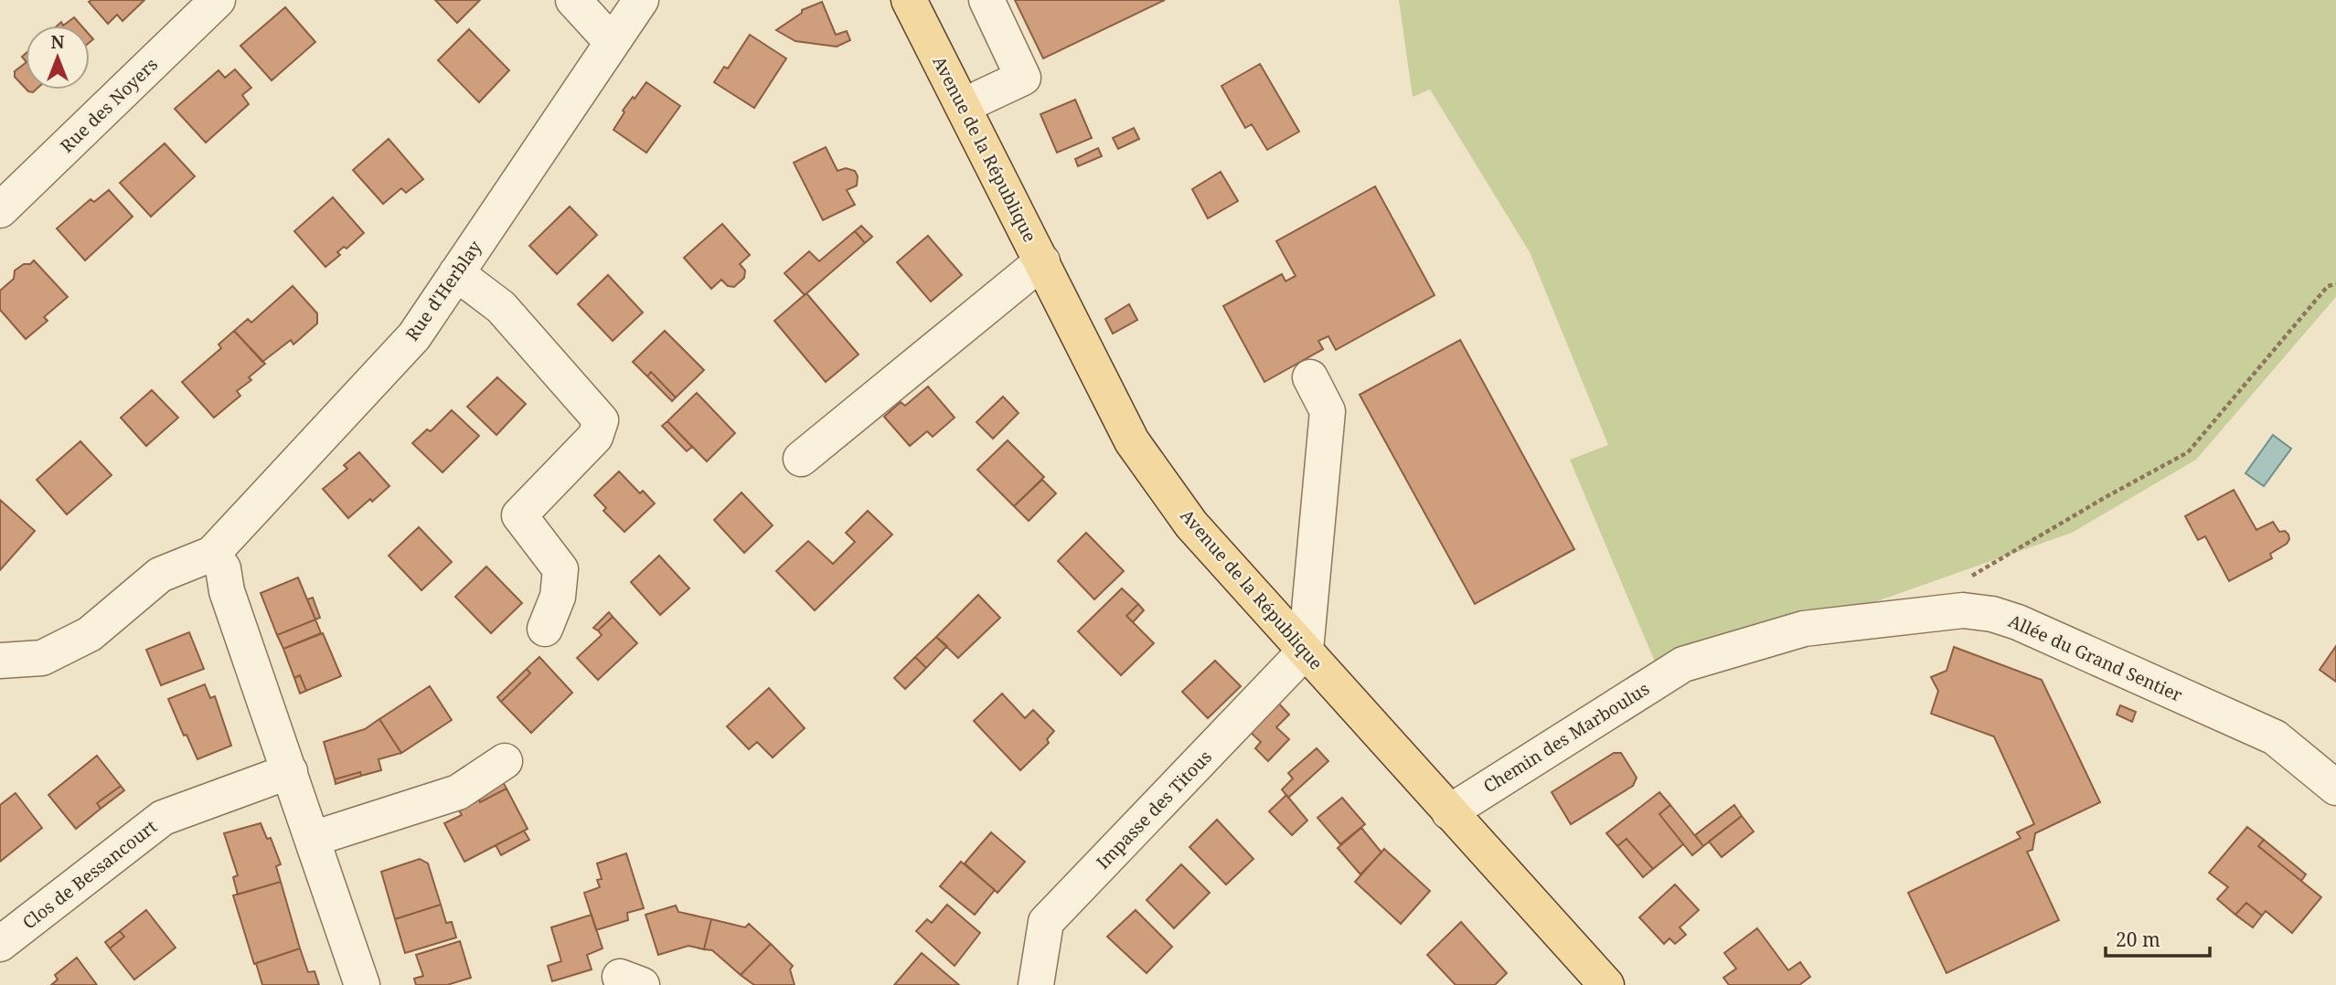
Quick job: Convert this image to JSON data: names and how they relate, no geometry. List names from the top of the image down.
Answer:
{
  "streets": {
    "main road": ["Avenue de la République"],
    "street": [
      "Rue des Noyers",
      "Rue d'Herblay",
      "Allée du Grand Sentier",
      "Chemin des Marboulus",
      "Impasse des Titous",
      "Clos de Bessancourt"
    ]
  },
  "crossings": [
    ["Avenue de la République", "Chemin des Marboulus"],
    ["Avenue de la République", "Impasse des Titous"],
    ["Allée du Grand Sentier", "Chemin des Marboulus"]
  ],
  "scale_bar": "20 m",
  "north": "top"
}
